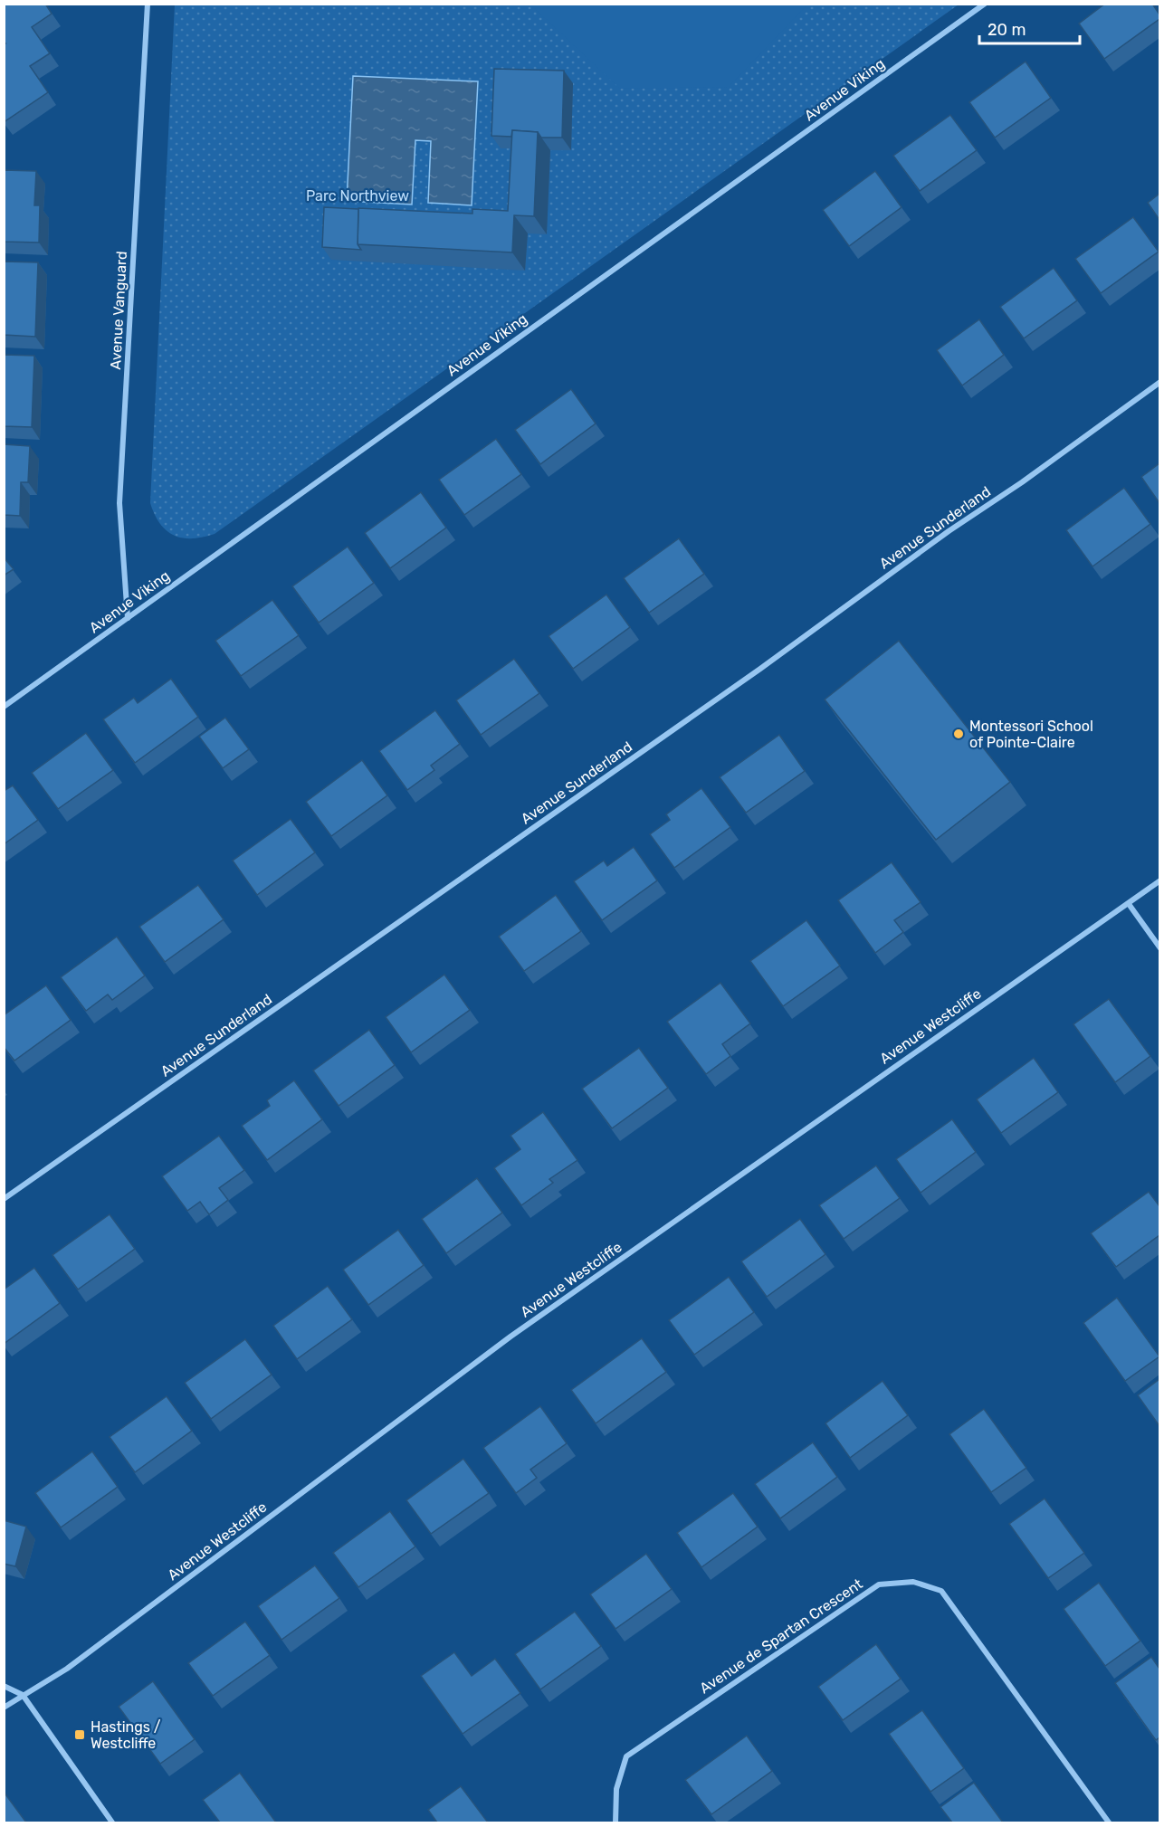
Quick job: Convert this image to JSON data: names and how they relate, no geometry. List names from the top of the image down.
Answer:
{
  "streets": {
    "street": [
      "Avenue Viking",
      "Avenue Vanguard",
      "Avenue Sunderland",
      "Avenue Westcliffe",
      "Avenue de Spartan Crescent"
    ]
  },
  "crossings": [
    ["Avenue Viking", "Avenue Vanguard"]
  ],
  "parks": ["Parc Northview"],
  "places": {
    "other": ["Montessori School of Pointe-Claire"],
    "transit": ["Hastings / Westcliffe"]
  },
  "scale_bar": "20 m"
}
